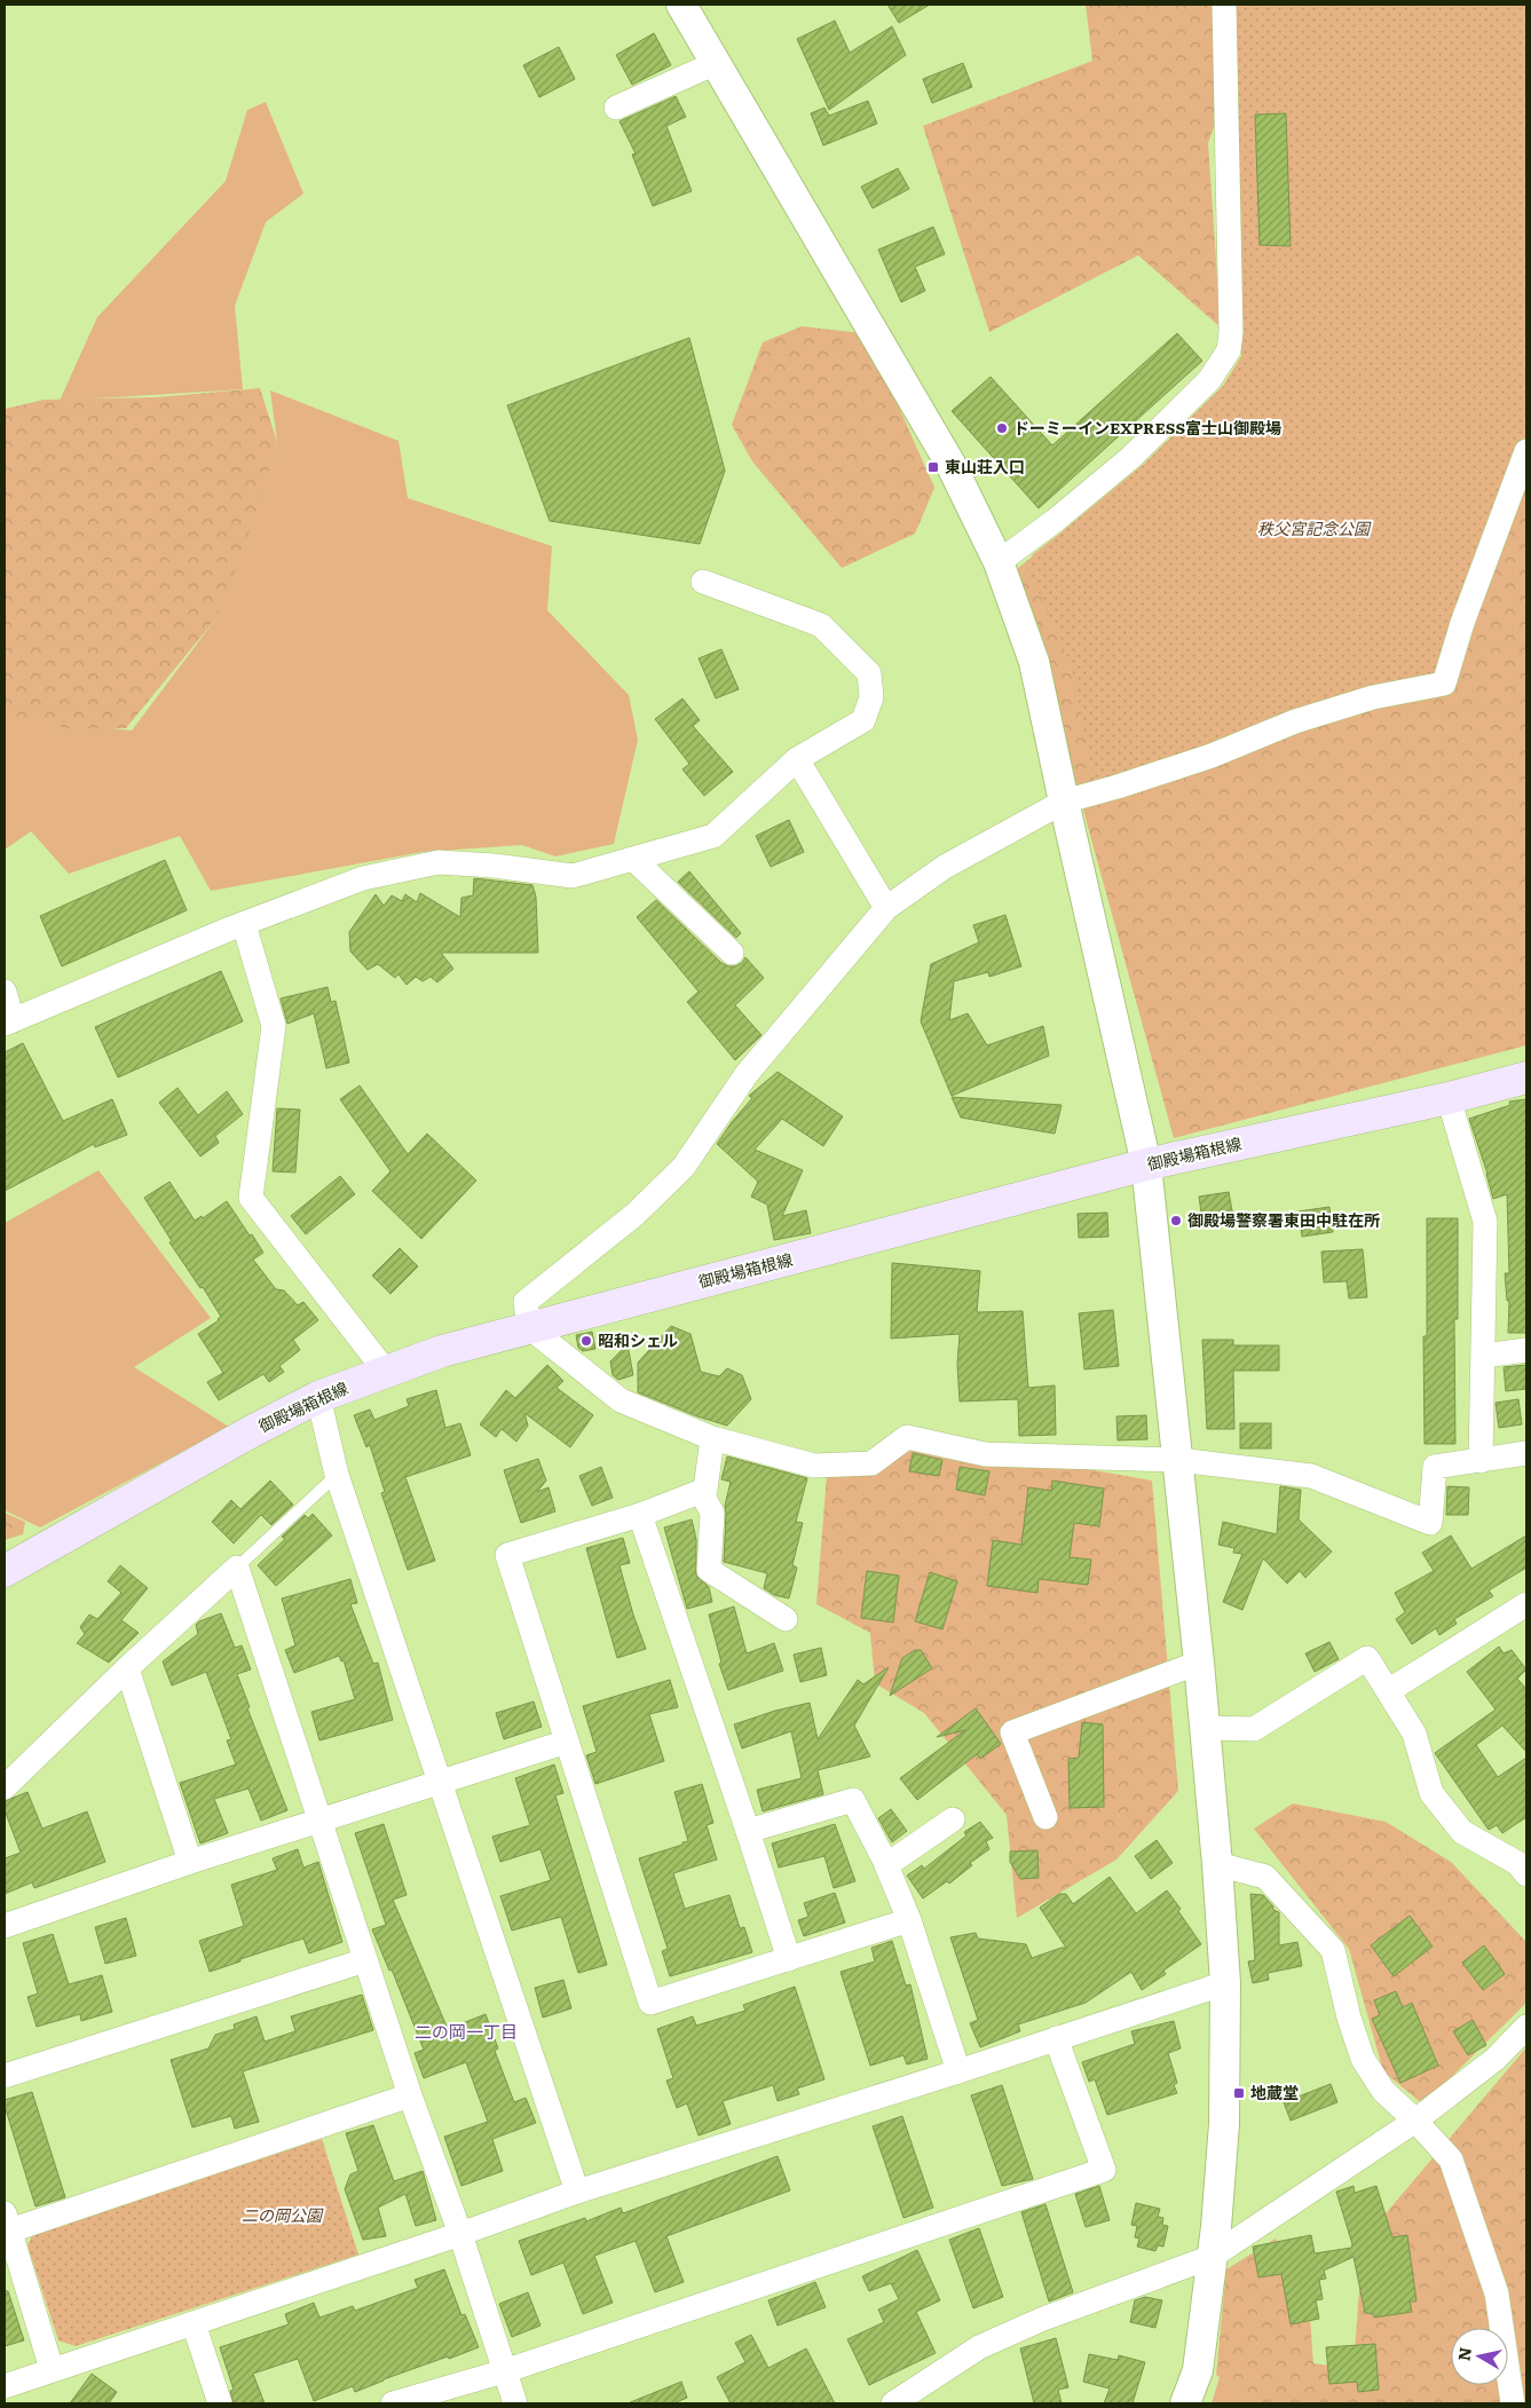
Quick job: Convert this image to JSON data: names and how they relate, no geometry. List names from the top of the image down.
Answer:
{
  "streets": {
    "main road": ["御殿場箱根線"]
  },
  "districts": ["二の岡一丁目"],
  "parks": ["秩父宮記念公園", "二の岡公園"],
  "places": {
    "other": ["ドーミーインEXPRESS富士山御殿場", "御殿場警察署東田中駐在所", "昭和シェル"],
    "transit": ["東山荘入口", "地蔵堂"]
  },
  "north": "left"
}
